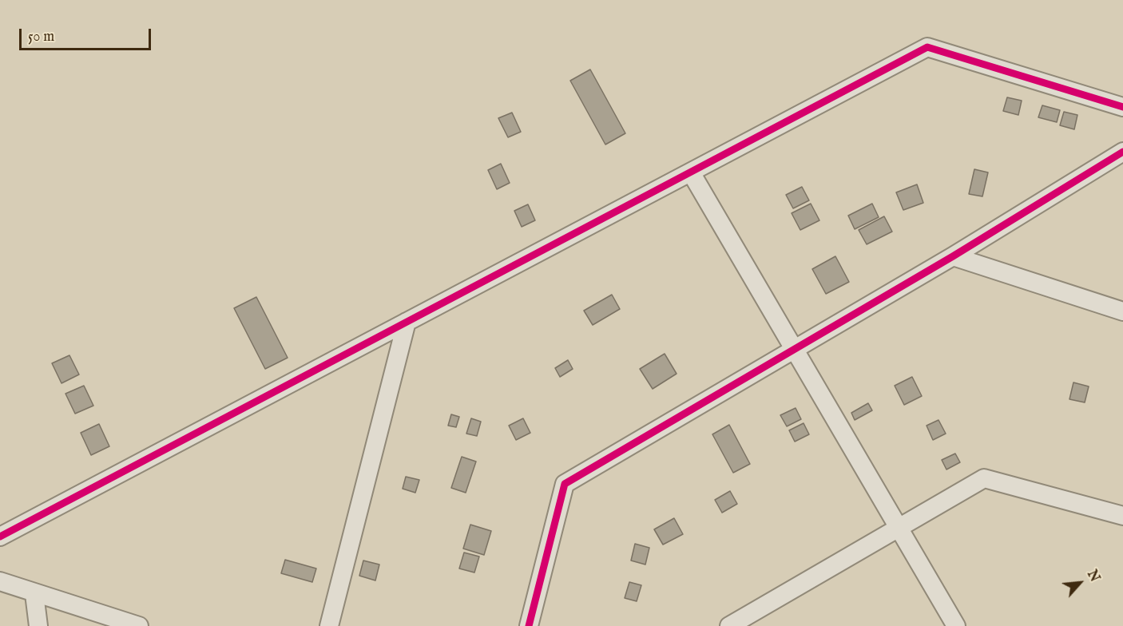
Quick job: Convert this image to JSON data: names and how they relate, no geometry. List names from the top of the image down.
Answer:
{
  "scale_bar": "50 m",
  "north": "top right"
}
